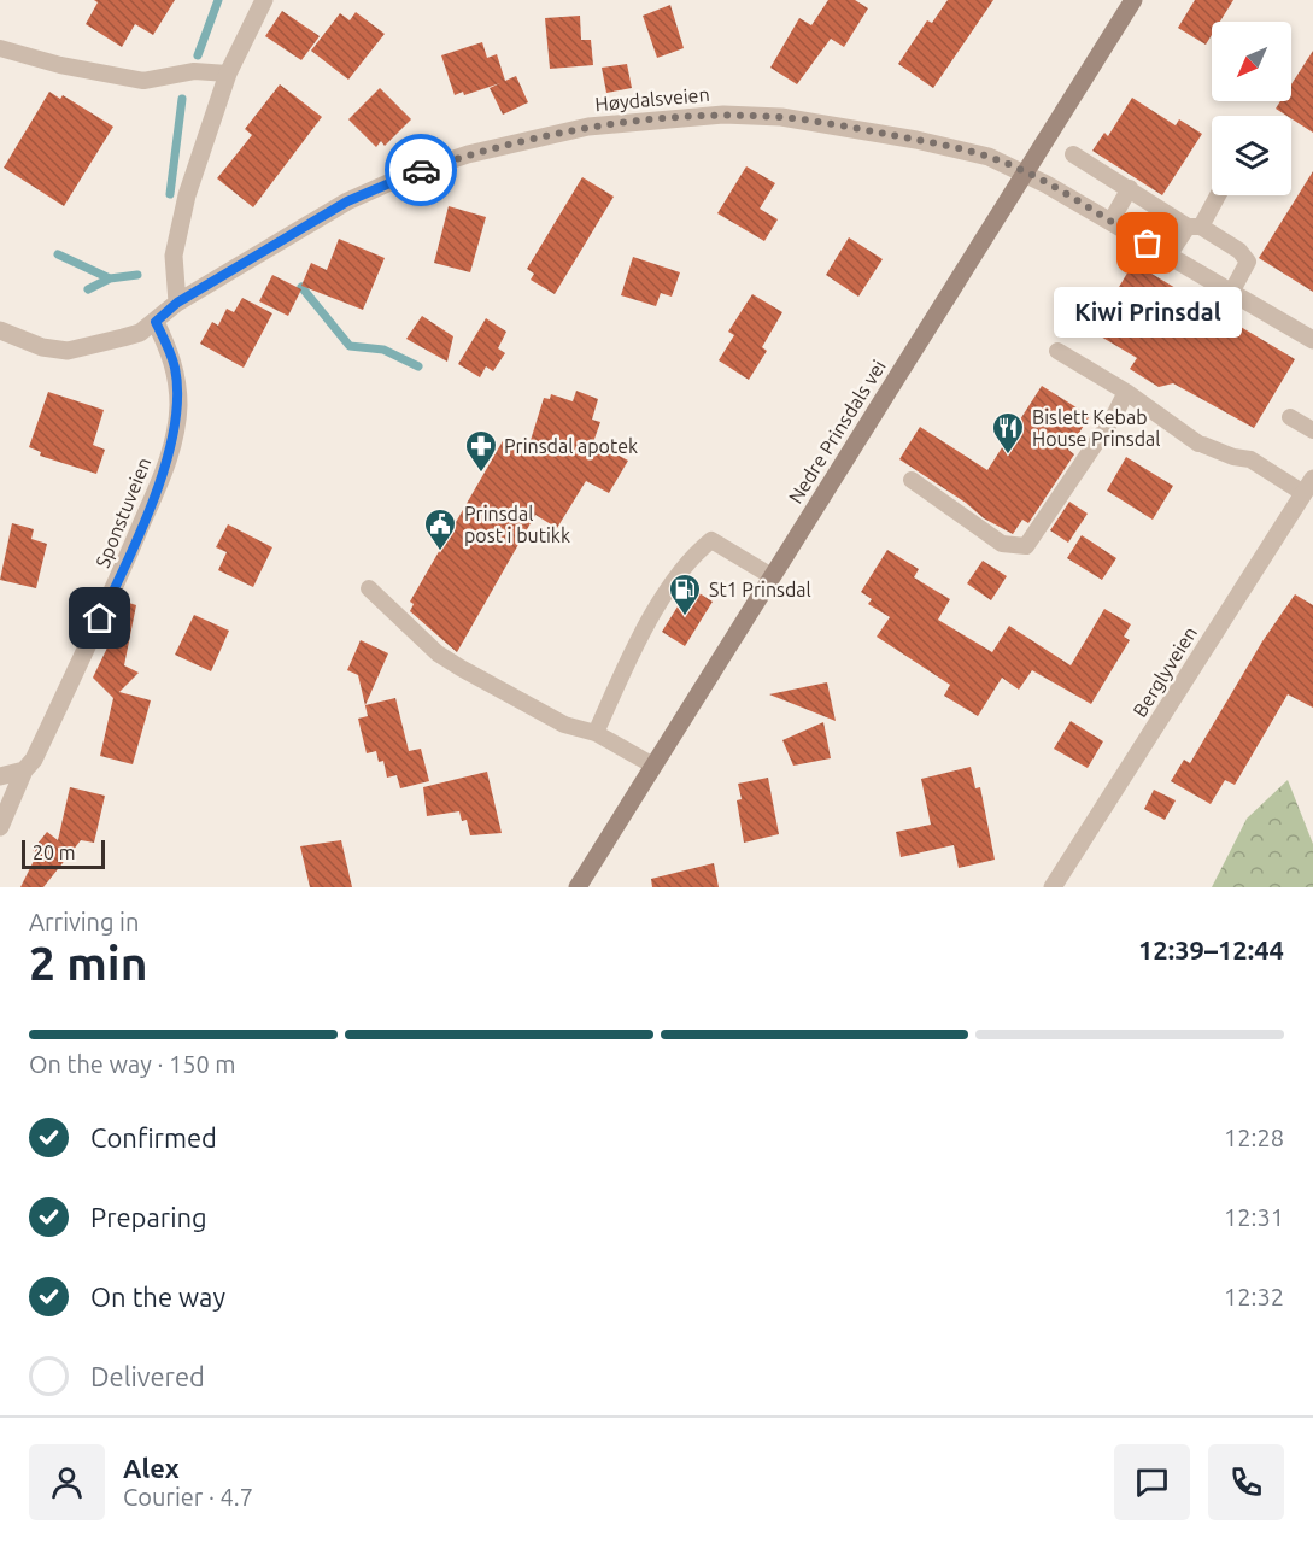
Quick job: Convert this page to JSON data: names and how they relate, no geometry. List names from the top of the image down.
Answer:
{
  "streets": {
    "main road": ["Nedre Prinsdals vei"],
    "street": ["Høydalsveien", "Sponstuveien", "Berglyveien"]
  },
  "crossings": [
    ["Høydalsveien", "Nedre Prinsdals vei"],
    ["Høydalsveien", "Sponstuveien"]
  ],
  "places": {
    "other": ["Kiwi Prinsdal"],
    "restaurant": ["Bislett Kebab House Prinsdal"],
    "pharmacy": ["Prinsdal apotek"],
    "public building": ["Prinsdal post i butikk"],
    "fuel station": ["St1 Prinsdal"]
  },
  "scale_bar": "20 m",
  "north": "bottom left",
  "page": {
    "bubble": "Kiwi Prinsdal",
    "scale": "20 m",
    "heading": ["2 min", "Arriving in", "12:39–12:44"],
    "panel": ["Alex", "Courier · 4.7"],
    "bar": "On the way · 150 m",
    "list": [
      ["Confirmed", "12:28"],
      ["Preparing", "12:31"],
      ["On the way", "12:32"],
      "Delivered"
    ]
  }
}
